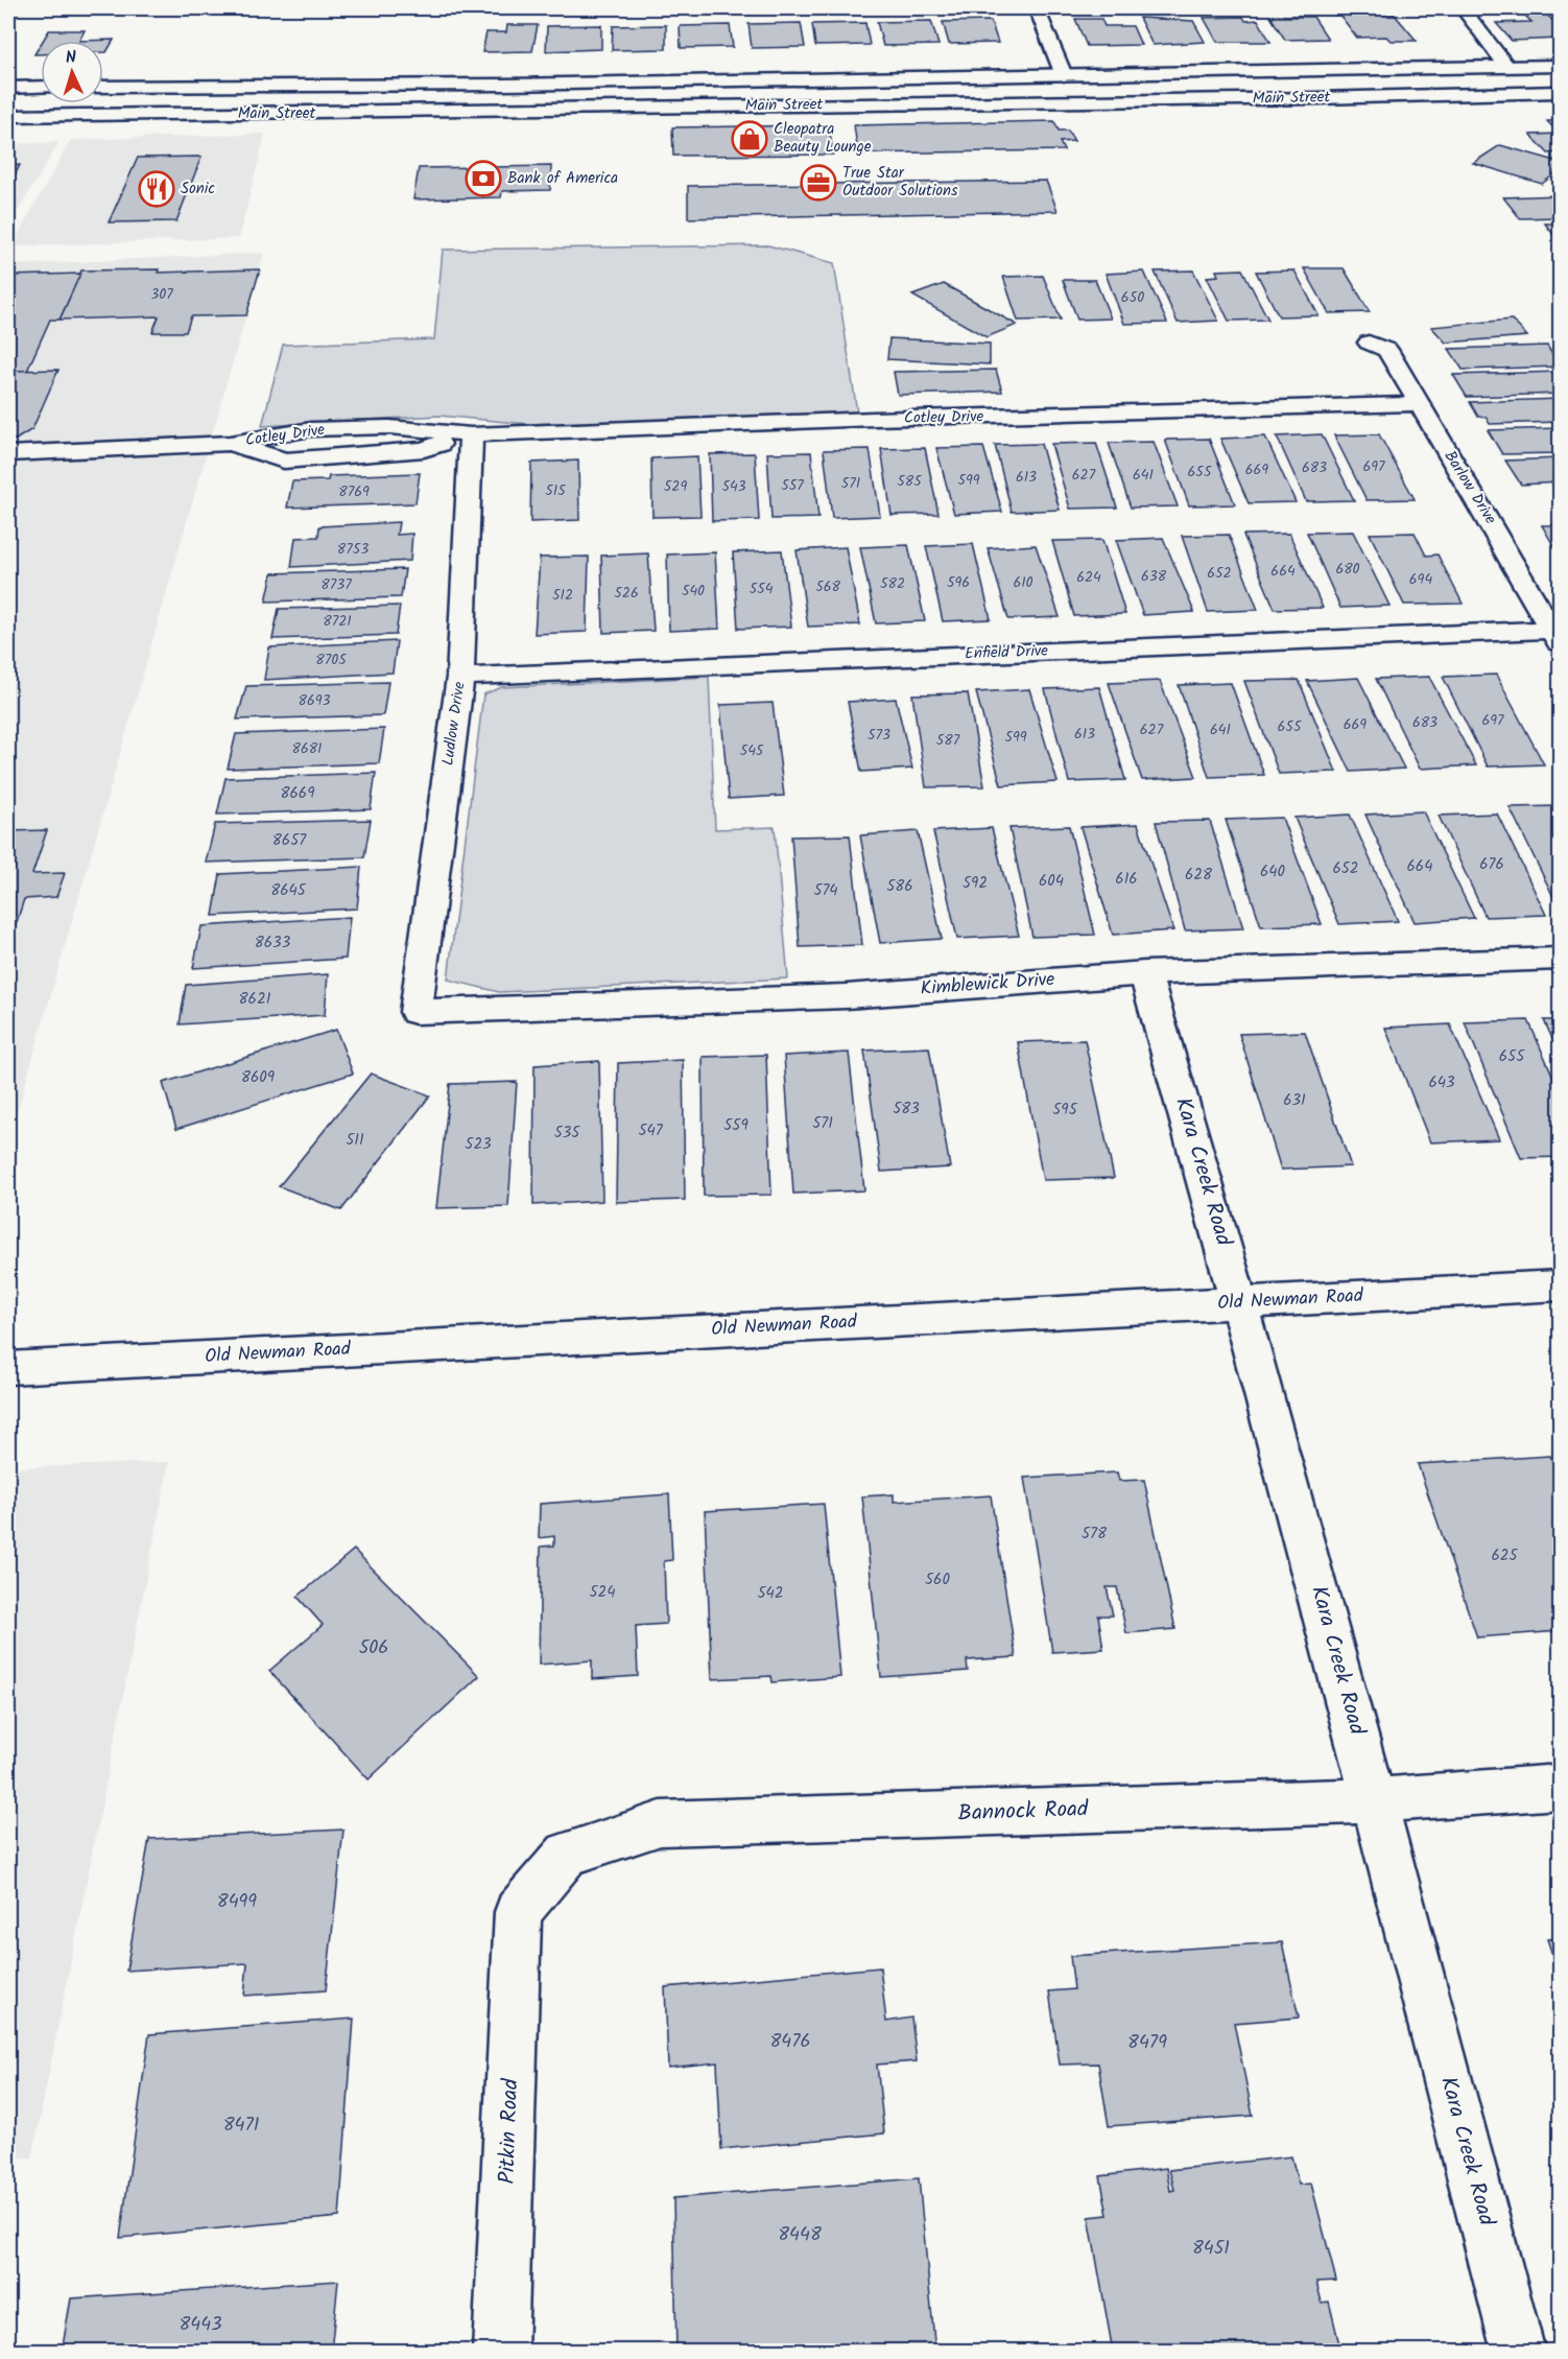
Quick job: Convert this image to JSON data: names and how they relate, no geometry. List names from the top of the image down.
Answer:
{
  "streets": {
    "street": [
      "Main Street",
      "Cotley Drive",
      "Barlow Drive",
      "Enfield Drive",
      "Ludlow Drive",
      "Kimblewick Drive",
      "Kara Creek Road",
      "Old Newman Road",
      "Bannock Road",
      "Pitkin Road"
    ]
  },
  "crossings": [
    ["Cotley Drive", "Barlow Drive"],
    ["Cotley Drive", "Ludlow Drive"],
    ["Barlow Drive", "Enfield Drive"],
    ["Enfield Drive", "Ludlow Drive"],
    ["Ludlow Drive", "Kimblewick Drive"],
    ["Kimblewick Drive", "Kara Creek Road"],
    ["Kara Creek Road", "Old Newman Road"],
    ["Kara Creek Road", "Bannock Road"],
    ["Bannock Road", "Pitkin Road"]
  ],
  "places": {
    "shop": ["Cleopatra Beauty Lounge"],
    "bank": ["Bank of America"],
    "office": ["True Star Outdoor Solutions"],
    "restaurant": ["Sonic"]
  },
  "house_numbers": [
    "307",
    "650",
    "697",
    "683",
    "669",
    "655",
    "627",
    "641",
    "613",
    "599",
    "585",
    "571",
    "557",
    "529",
    "543",
    "515",
    "8769",
    "8753",
    "680",
    "664",
    "652",
    "638",
    "624",
    "694",
    "596",
    "610",
    "582",
    "8737",
    "568",
    "554",
    "540",
    "526",
    "512",
    "8721",
    "8705",
    "8693",
    "697",
    "683",
    "669",
    "655",
    "627",
    "641",
    "613",
    "573",
    "599",
    "587",
    "8681",
    "545",
    "8669",
    "8657",
    "676",
    "664",
    "652",
    "640",
    "628",
    "616",
    "604",
    "592",
    "586",
    "8645",
    "574",
    "8633",
    "8621",
    "655",
    "8609",
    "643",
    "631",
    "583",
    "595",
    "571",
    "559",
    "547",
    "535",
    "511",
    "523",
    "578",
    "625",
    "560",
    "524",
    "542",
    "506",
    "8499",
    "8476",
    "8479",
    "8471",
    "8448",
    "8451",
    "8443"
  ],
  "north": "top"
}
